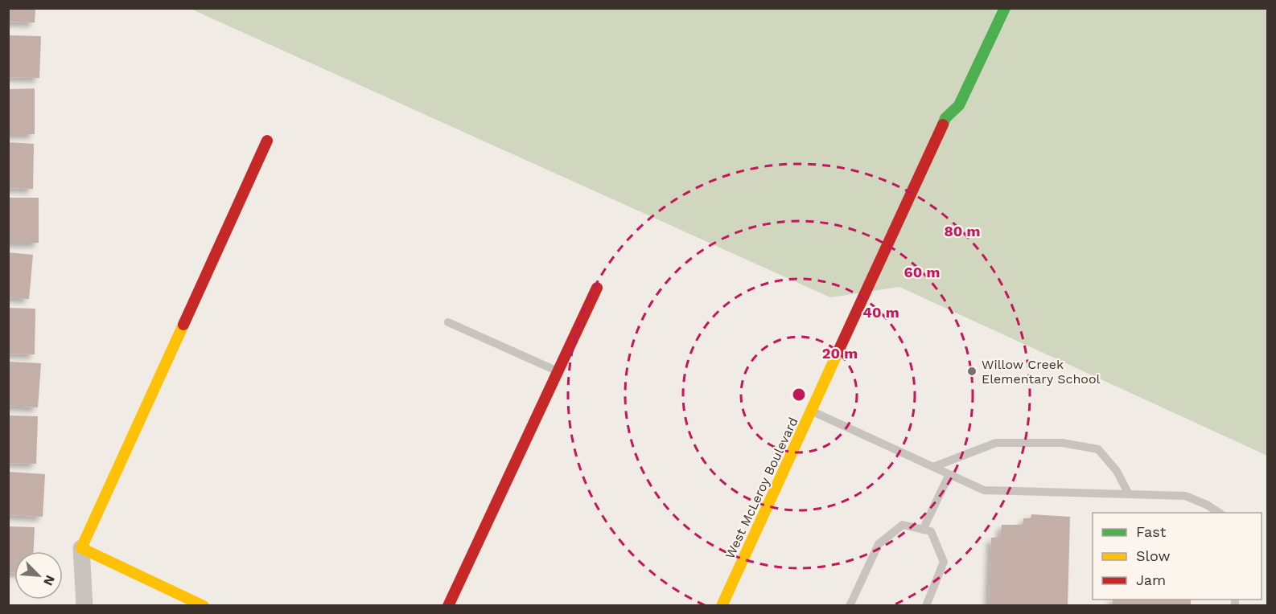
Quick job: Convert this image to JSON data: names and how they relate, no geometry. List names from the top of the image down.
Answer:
{
  "streets": {
    "street": ["West McLeroy Boulevard"]
  },
  "places": ["Willow Creek Elementary School"],
  "legend": ["Fast", "Slow", "Jam"],
  "north": "bottom right",
  "rings": [
    "80 m",
    "60 m",
    "40 m",
    "20 m"
  ]
}
